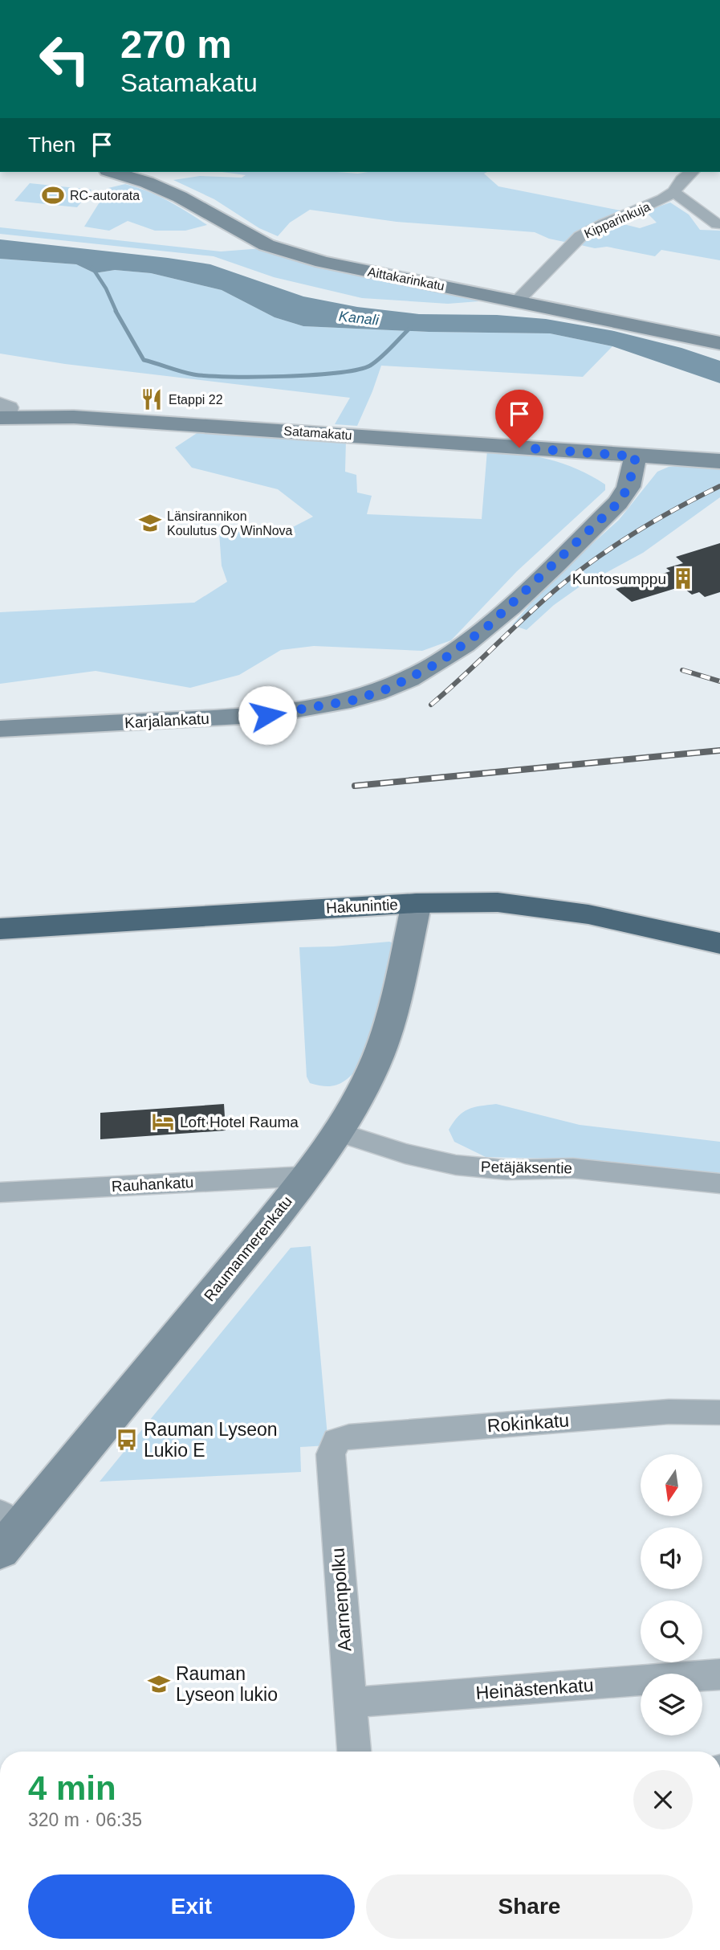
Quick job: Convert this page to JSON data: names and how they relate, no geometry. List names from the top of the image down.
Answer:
{
  "streets": {
    "highway": ["Hakunintie"],
    "main road": [
      "Aittakarinkatu",
      "Satamakatu",
      "Karjalankatu",
      "Raumanmerenkatu"
    ],
    "street": [
      "Kipparinkuja",
      "Petäjäksentie",
      "Rauhankatu",
      "Rokinkatu",
      "Aarnenpolku",
      "Heinästenkatu"
    ]
  },
  "crossings": [
    ["Kipparinkuja", "Aittakarinkatu"],
    ["Satamakatu", "Karjalankatu"],
    ["Hakunintie", "Raumanmerenkatu"],
    ["Petäjäksentie", "Raumanmerenkatu"],
    ["Rauhankatu", "Raumanmerenkatu"],
    ["Rokinkatu", "Aarnenpolku"],
    ["Aarnenpolku", "Heinästenkatu"]
  ],
  "water": ["Kanali"],
  "places": {
    "sports": ["RC-autorata"],
    "restaurant": ["Etappi 22"],
    "school or university": ["Länsirannikon Koulutus Oy WinNova", "Rauman Lyseon lukio"],
    "building": ["Kuntosumppu"],
    "hotel": ["Loft Hotel Rauma"],
    "bus stop": ["Rauman Lyseon Lukio E"]
  },
  "north": "bottom",
  "page": {
    "turn": ["270 m", "Satamakatu"],
    "then": "Then",
    "heading": ["4 min", "320 m · 06:35"],
    "buttons": ["Exit", "Share"]
  }
}
